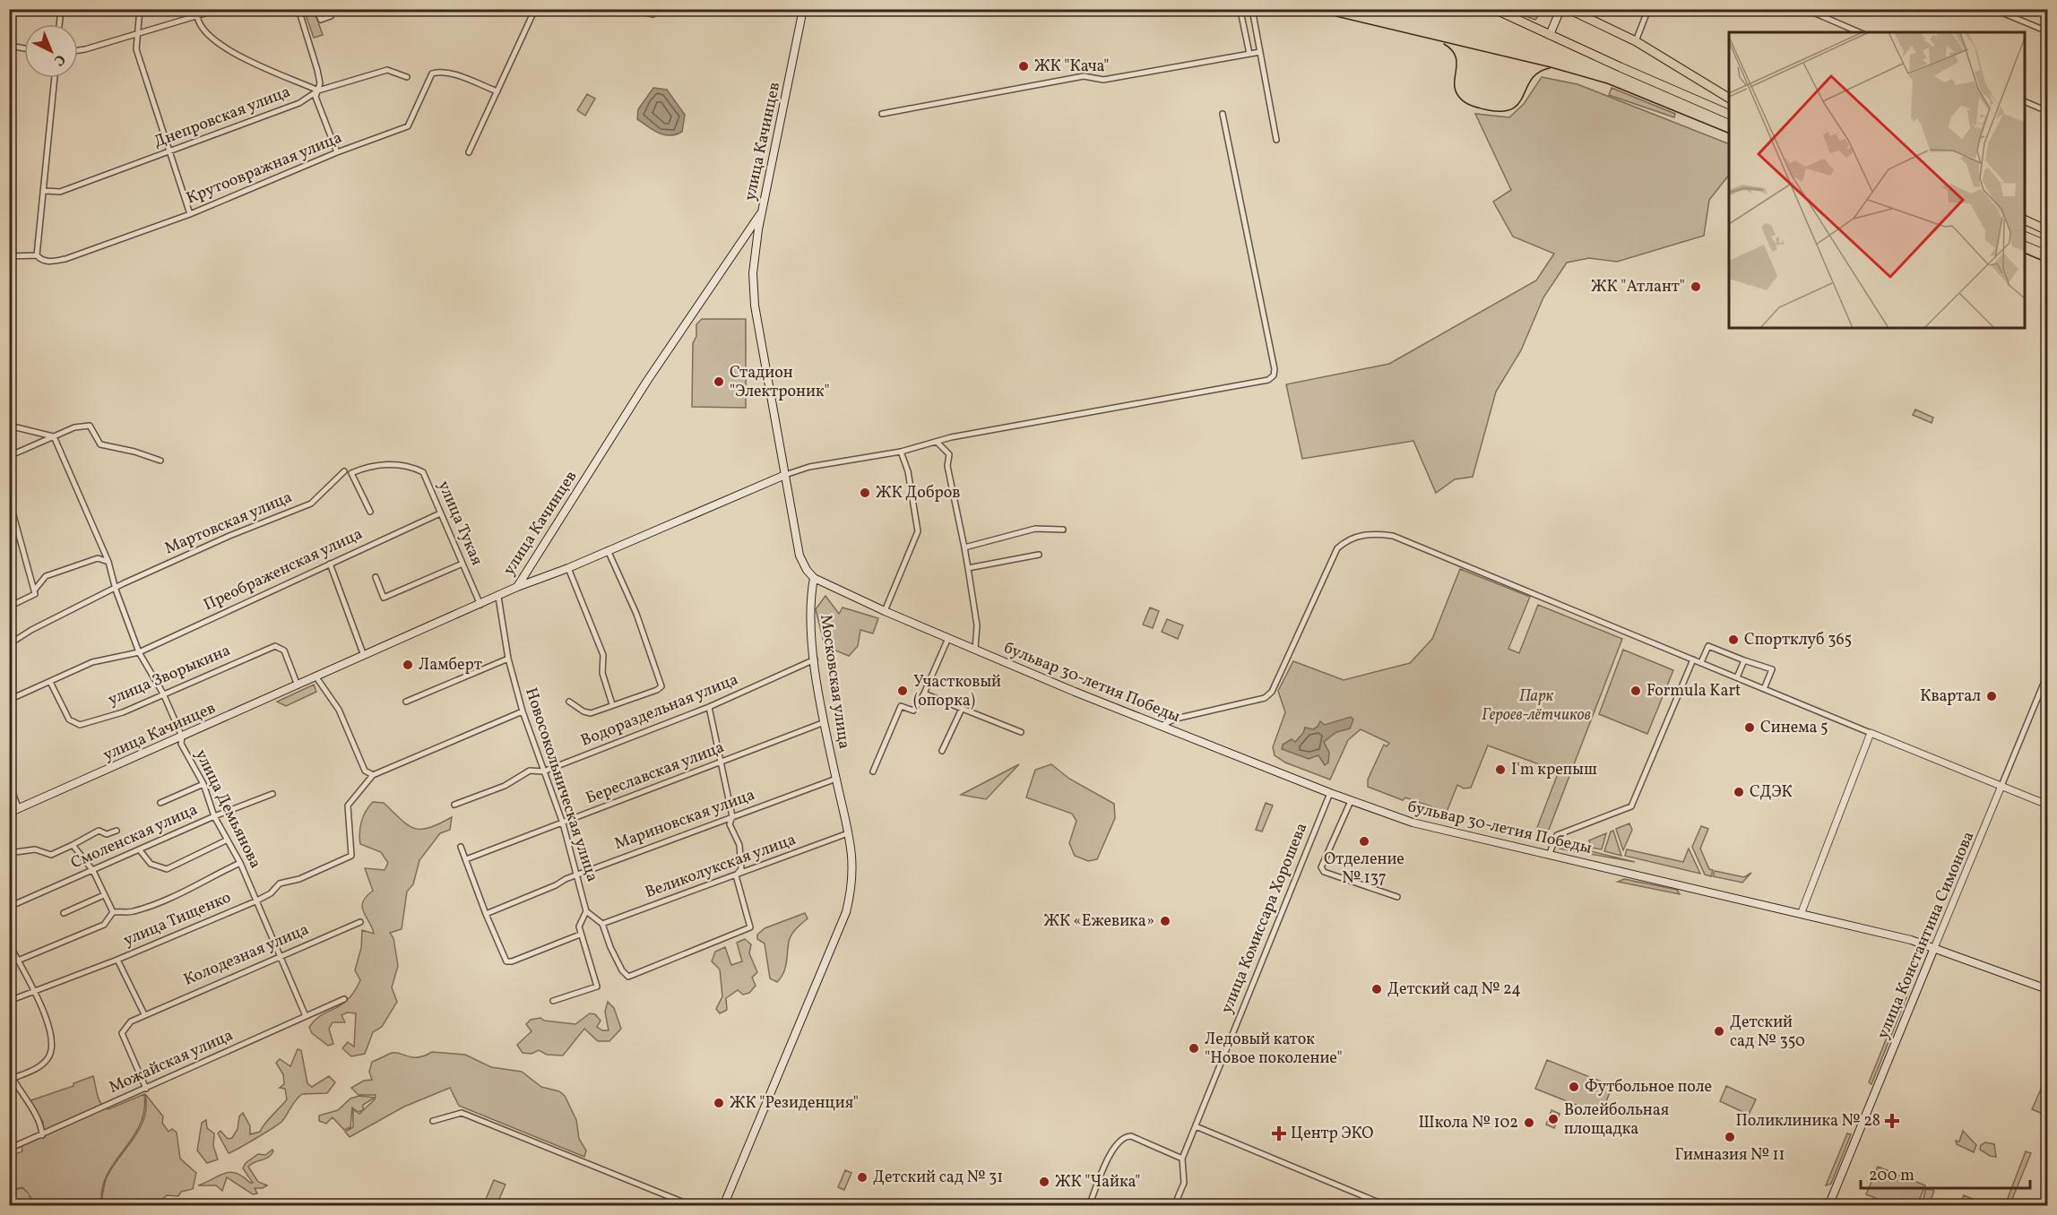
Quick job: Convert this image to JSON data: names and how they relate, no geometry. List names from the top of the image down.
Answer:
{
  "streets": {
    "main road": [
      "улица Качинцев",
      "Московская улица",
      "бульвар 30-летия Победы",
      "улица Константина Симонова"
    ],
    "street": [
      "Днепровская улица",
      "Крутоовражная улица",
      "Мартовская улица",
      "улица Тукая",
      "Преображенская улица",
      "улица Зворыкина",
      "Водораздельная улица",
      "Береславская улица",
      "Новосокольническая улица",
      "улица Демьянова",
      "Мариновская улица",
      "Смоленская улица",
      "Великолукская улица",
      "улица Комиссара Хорошева",
      "улица Тищенко",
      "Колодезная улица",
      "Можайская улица"
    ]
  },
  "crossings": [
    ["улица Качинцев", "улица Тукая"],
    ["улица Качинцев", "улица Зворыкина"],
    ["улица Качинцев", "Новосокольническая улица"],
    ["улица Качинцев", "улица Демьянова"],
    ["Мартовская улица", "улица Демьянова"],
    ["улица Тукая", "Преображенская улица"],
    ["Преображенская улица", "улица Зворыкина"],
    ["Преображенская улица", "улица Демьянова"],
    ["улица Зворыкина", "улица Демьянова"],
    ["Московская улица", "бульвар 30-летия Победы"],
    ["Московская улица", "Водораздельная улица"],
    ["Московская улица", "Береславская улица"],
    ["Московская улица", "Мариновская улица"],
    ["Московская улица", "Великолукская улица"],
    ["бульвар 30-летия Победы", "улица Комиссара Хорошева"],
    ["бульвар 30-летия Победы", "улица Константина Симонова"],
    ["Водораздельная улица", "Новосокольническая улица"],
    ["Береславская улица", "Новосокольническая улица"],
    ["Новосокольническая улица", "Мариновская улица"],
    ["улица Демьянова", "Смоленская улица"],
    ["улица Демьянова", "улица Тищенко"],
    ["улица Демьянова", "Колодезная улица"],
    ["улица Демьянова", "Можайская улица"],
    ["Колодезная улица", "Можайская улица"]
  ],
  "parks": ["Парк Героев-лётчиков"],
  "places": {
    "other": [
      "ЖК \"Кача\"",
      "ЖК \"Атлант\"",
      "Стадион \"Электроник\"",
      "ЖК Добров",
      "Спортклуб 365",
      "Ламберт",
      "Участковый (опорка)",
      "Formula Kart",
      "Квартал",
      "Синема 5",
      "I'm крепыш",
      "СДЭК",
      "Отделение № 137",
      "ЖК «Ежевика»",
      "Детский сад № 24",
      "Детский сад № 350",
      "Ледовый каток \"Новое поколение\"",
      "Футбольное поле",
      "ЖК \"Резиденция\"",
      "Волейбольная площадка",
      "Школа № 102",
      "Гимназия № 11",
      "Детский сад № 31",
      "ЖК \"Чайка\""
    ],
    "health": ["Поликлиника № 28", "Центр ЭКО"]
  },
  "scale_bar": "200 m",
  "north": "bottom right"
}
